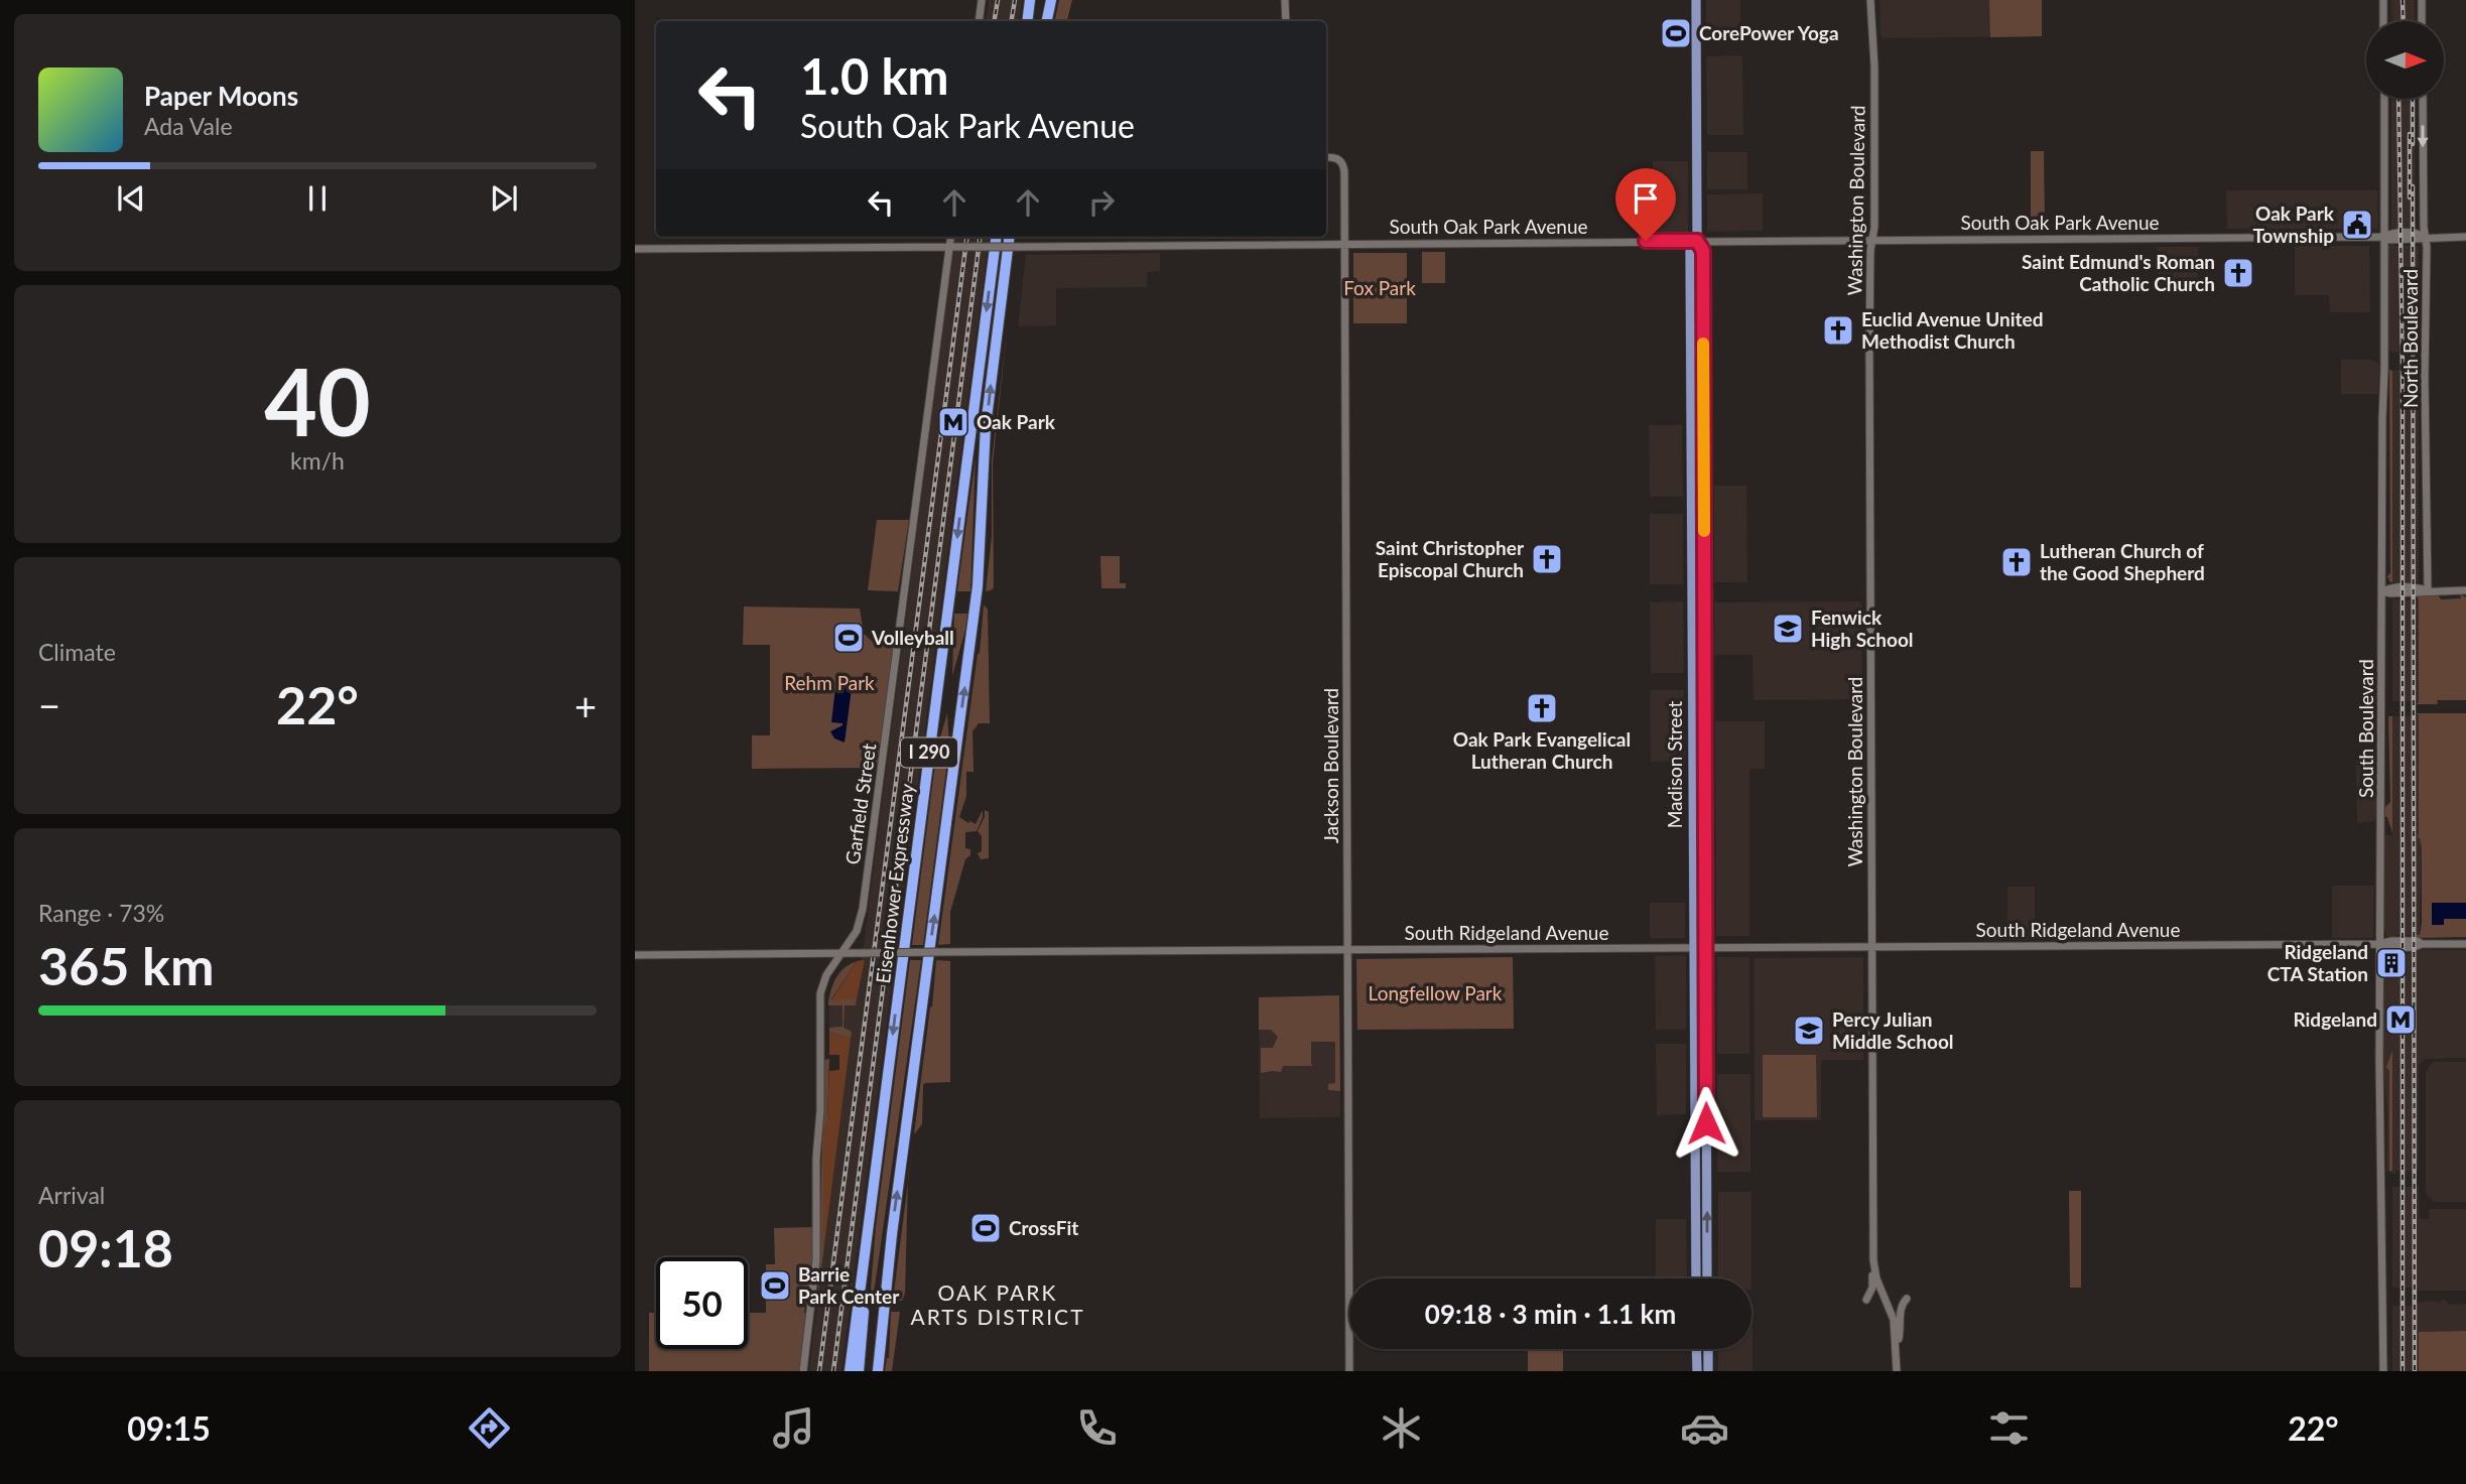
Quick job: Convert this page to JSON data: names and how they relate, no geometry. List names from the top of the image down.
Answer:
{
  "streets": {
    "highway": ["I 290", "Eisenhower Expressway"],
    "main road": ["Madison Street"],
    "street": [
      "Washington Boulevard",
      "South Oak Park Avenue",
      "North Boulevard",
      "South Boulevard",
      "Jackson Boulevard",
      "Garfield Street",
      "South Ridgeland Avenue"
    ]
  },
  "crossings": [
    ["Washington Boulevard", "South Oak Park Avenue"],
    ["Washington Boulevard", "South Ridgeland Avenue"],
    ["South Oak Park Avenue", "North Boulevard"],
    ["South Oak Park Avenue", "South Boulevard"],
    ["South Oak Park Avenue", "Madison Street"],
    ["South Oak Park Avenue", "Jackson Boulevard"],
    ["South Oak Park Avenue", "Garfield Street"],
    ["South Boulevard", "South Ridgeland Avenue"],
    ["Madison Street", "South Ridgeland Avenue"],
    ["Jackson Boulevard", "South Ridgeland Avenue"],
    ["Garfield Street", "South Ridgeland Avenue"]
  ],
  "districts": ["OAK PARK ARTS DISTRICT"],
  "parks": ["Fox Park", "Rehm Park", "Longfellow Park"],
  "places": {
    "sports": [
      "CorePower Yoga",
      "Volleyball",
      "CrossFit",
      "Barrie Park Center"
    ],
    "public building": ["Oak Park Township"],
    "church": [
      "Saint Edmund's Roman Catholic Church",
      "Euclid Avenue United Methodist Church",
      "Saint Christopher Episcopal Church",
      "Lutheran Church of the Good Shepherd",
      "Oak Park Evangelical Lutheran Church"
    ],
    "metro station": ["Oak Park", "Ridgeland"],
    "school or university": ["Fenwick High School", "Percy Julian Middle School"],
    "building": ["Ridgeland CTA Station"]
  },
  "north": "right",
  "page": {
    "turn": ["1.0 km", "South Oak Park Avenue"],
    "song": ["Paper Moons", "Ada Vale"],
    "tile": [
      ["40", "km/h"],
      "Climate",
      ["Range · 73%", "365 km"],
      ["Arrival", "09:18"]
    ],
    "heat": ["−", "22°", "+"],
    "limit": "50",
    "trip": "09:18 · 3 min · 1.1 km",
    "tabs": ["09:15", "22°"]
  }
}
